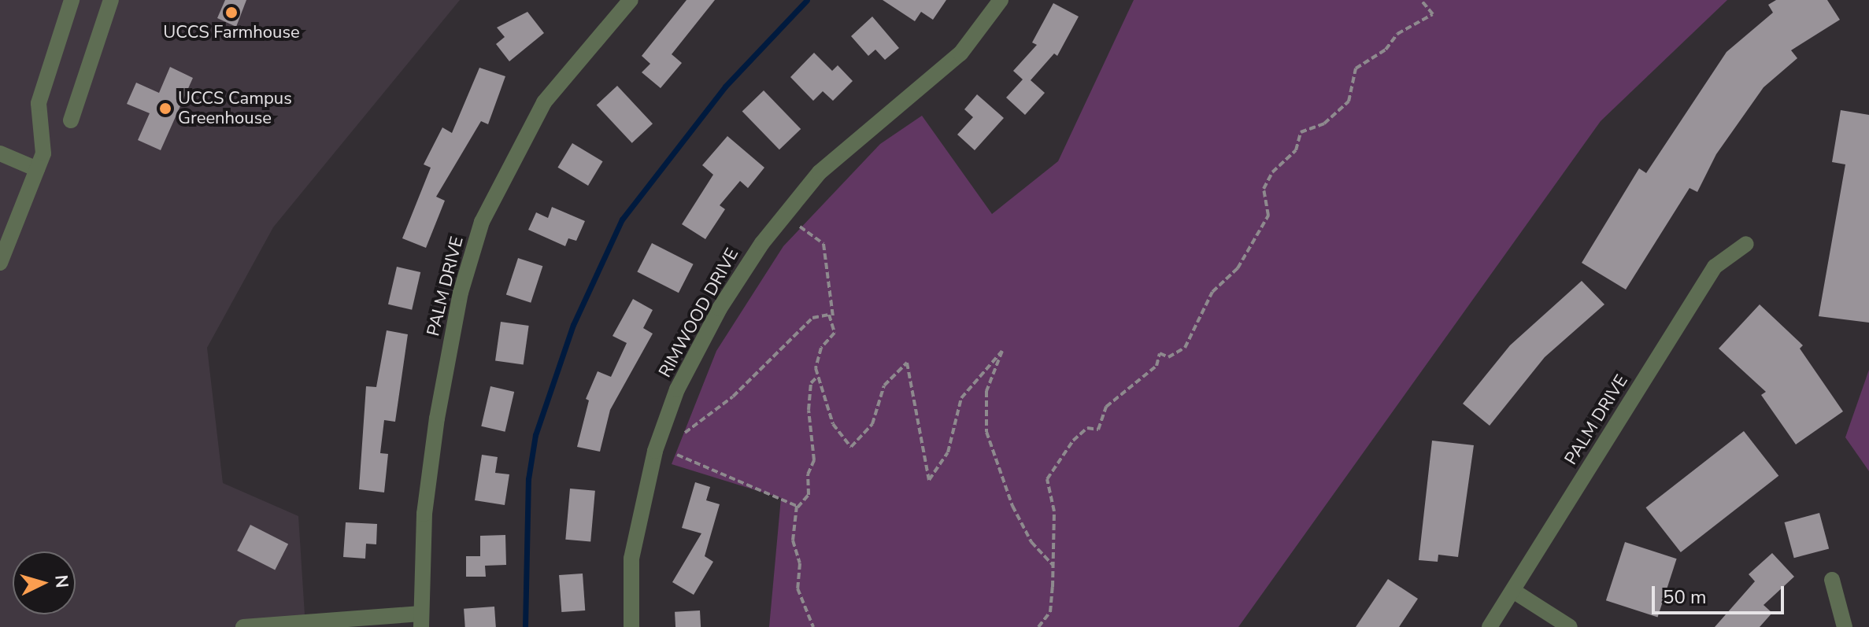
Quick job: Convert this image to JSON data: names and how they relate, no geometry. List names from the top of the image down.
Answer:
{
  "streets": {
    "street": ["PALM DRIVE", "RIMWOOD DRIVE"]
  },
  "places": ["UCCS Farmhouse", "UCCS Campus Greenhouse"],
  "scale_bar": "50 m",
  "north": "right"
}
